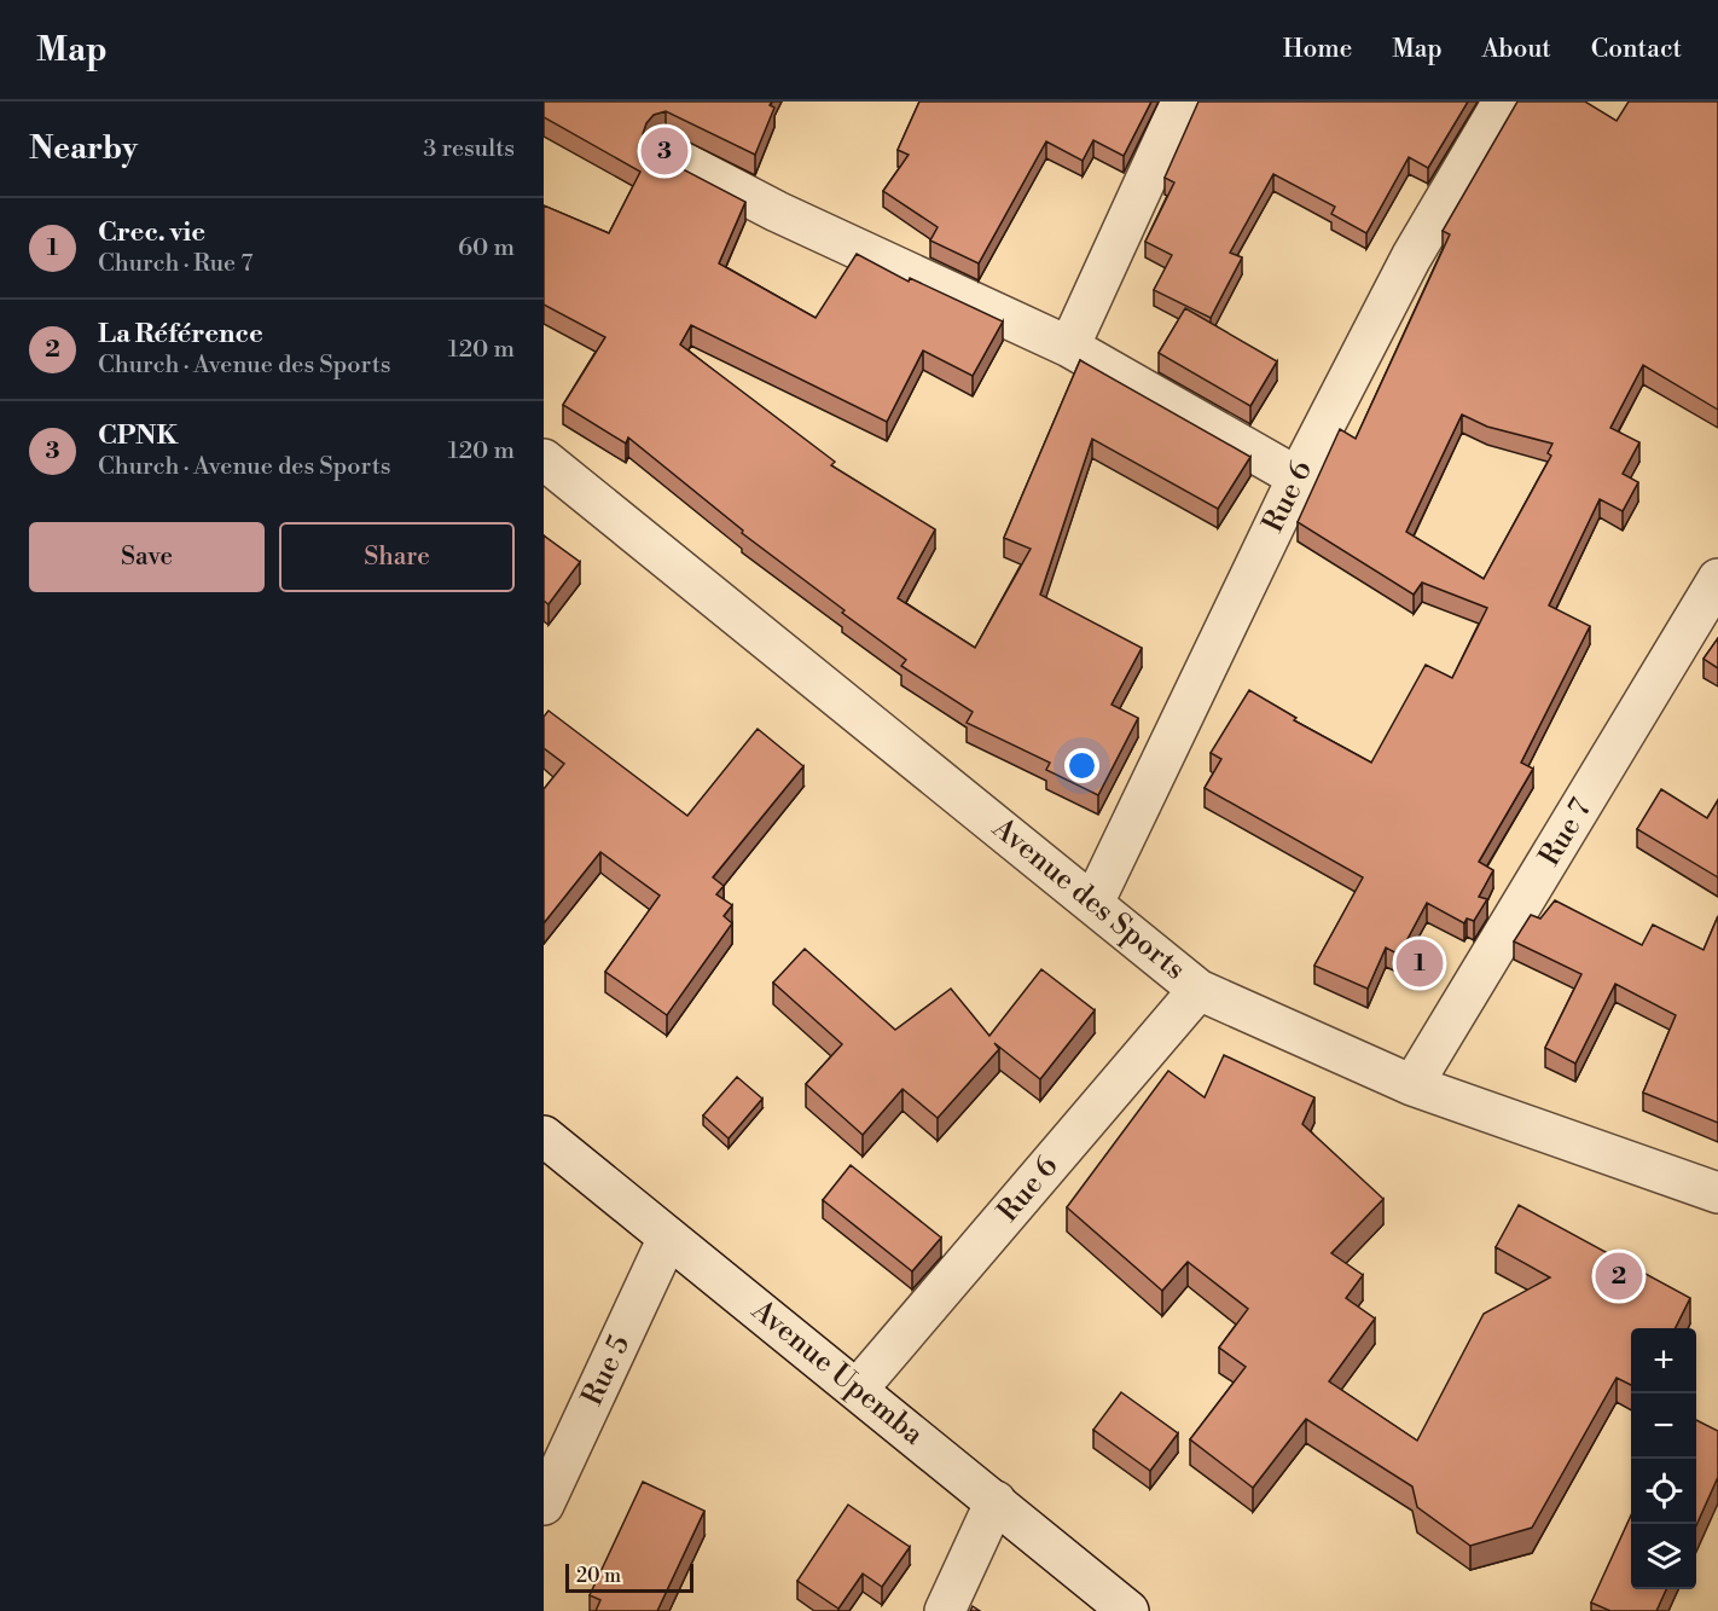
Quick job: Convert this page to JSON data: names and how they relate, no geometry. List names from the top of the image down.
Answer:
{
  "streets": {
    "street": [
      "Rue 6",
      "Rue 7",
      "Avenue des Sports",
      "Rue 5",
      "Avenue Upemba"
    ]
  },
  "crossings": [
    ["Rue 6", "Avenue des Sports"],
    ["Rue 6", "Avenue Upemba"],
    ["Rue 7", "Avenue des Sports"],
    ["Rue 5", "Avenue Upemba"]
  ],
  "scale_bar": "20 m",
  "page": {
    "header": "Map",
    "nav": [
      "Home",
      "Map",
      "About",
      "Contact"
    ],
    "heading": ["Nearby", "3 results"],
    "pins": ["3", "1", "2"],
    "list": [
      {
        "mark": "1",
        "name": "Crec. vie",
        "note": "Church · Rue 7",
        "value": "60 m"
      },
      {
        "mark": "2",
        "name": "La Référence",
        "note": "Church · Avenue des Sports",
        "value": "120 m"
      },
      {
        "mark": "3",
        "name": "CPNK",
        "note": "Church · Avenue des Sports",
        "value": "120 m"
      }
    ],
    "buttons": ["Save", "Share"],
    "map_buttons": ["+", "−"],
    "scale": "20 m"
  }
}
